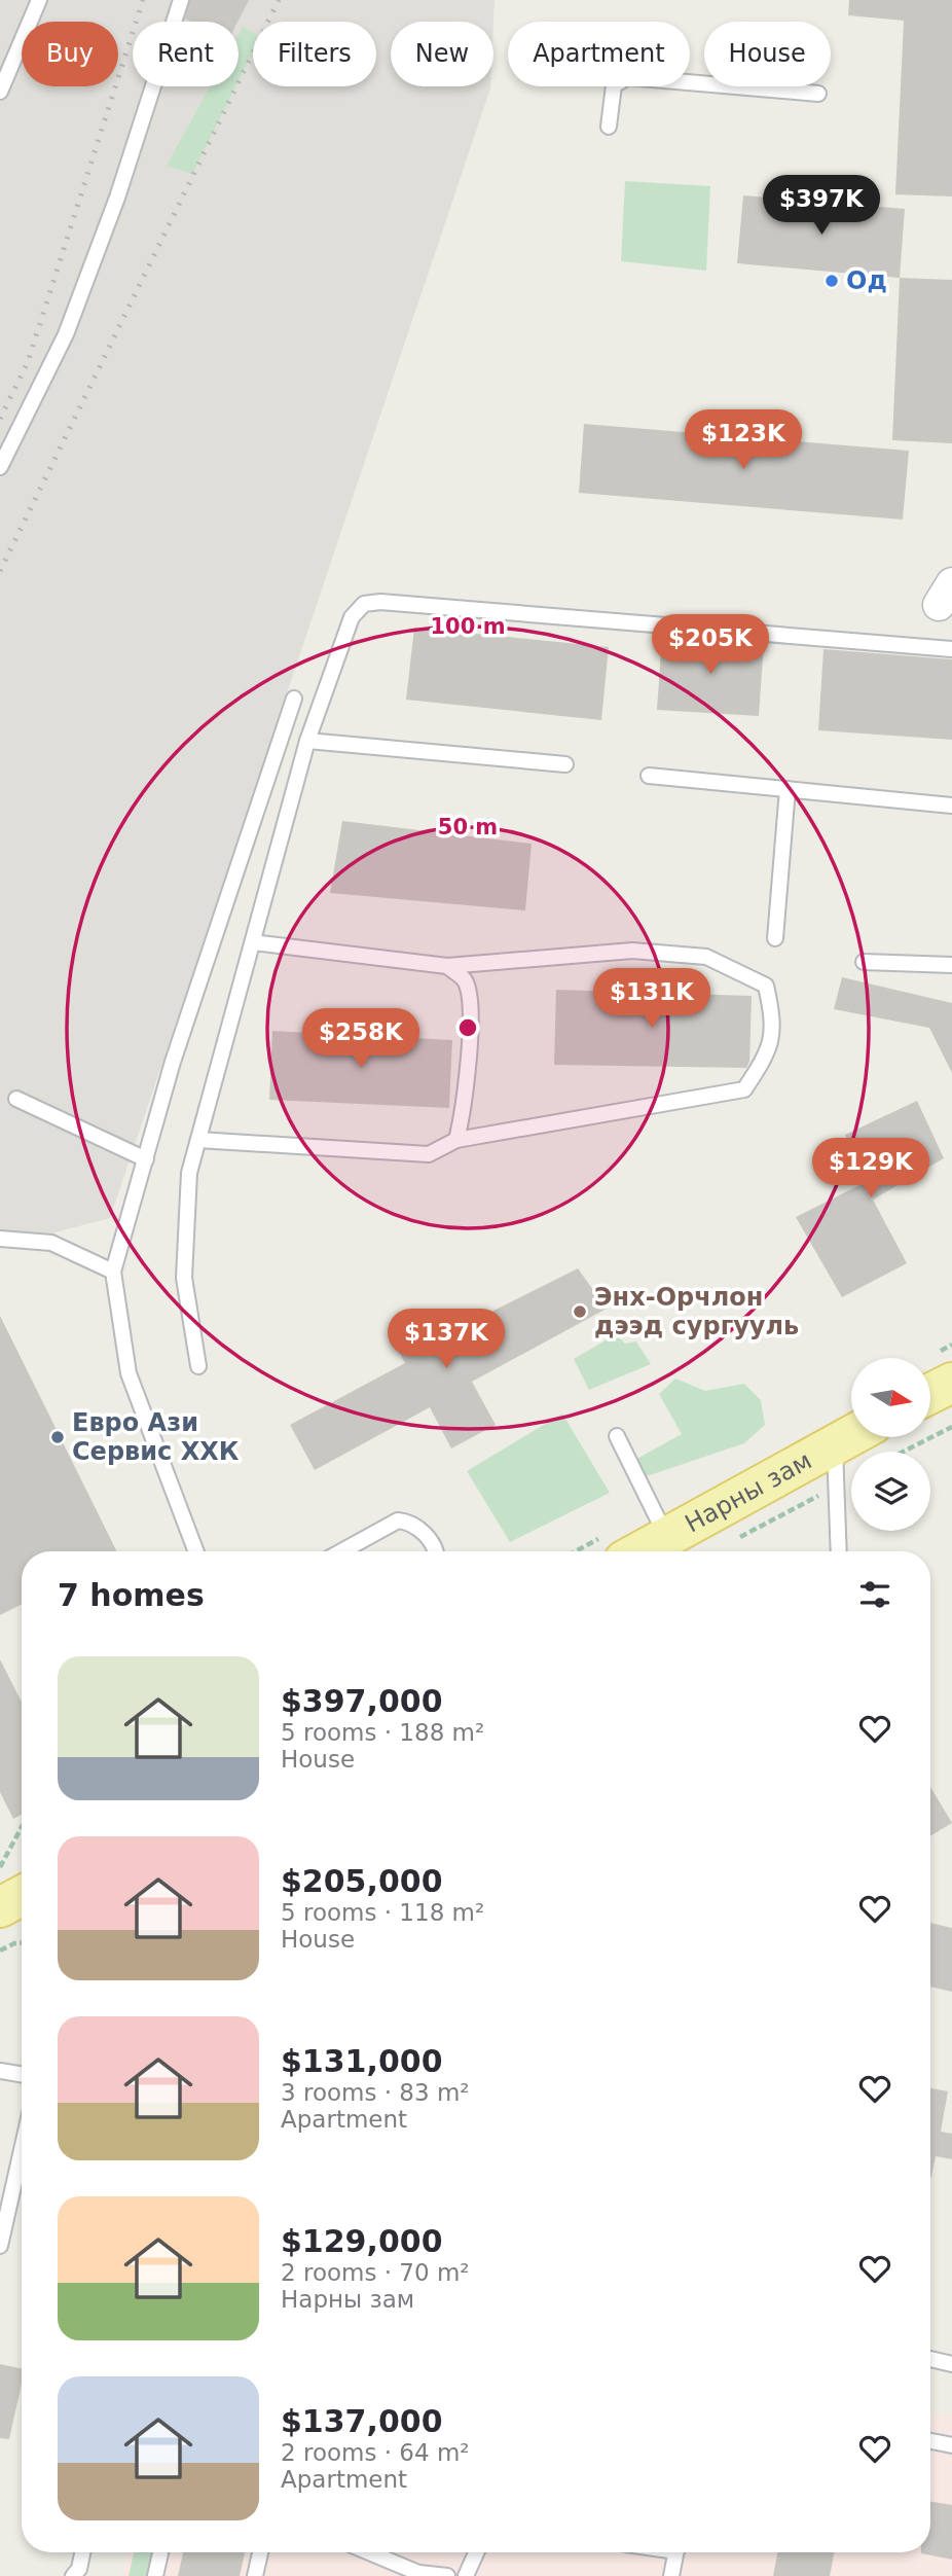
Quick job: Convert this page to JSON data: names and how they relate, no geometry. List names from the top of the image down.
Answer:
{
  "streets": {
    "main road": ["Нарны зам"]
  },
  "places": ["Од", "Энх-Орчлон дээд сургууль", "Евро Ази Сервис ХХК"],
  "north": "right",
  "page": {
    "chip": [
      "Buy",
      "Rent",
      "Filters",
      "New",
      "Apartment",
      "House"
    ],
    "price": [
      "$397K",
      "$123K",
      "$205K",
      "$131K",
      "$258K",
      "$129K",
      "$137K"
    ],
    "heading": "7 homes",
    "list": [
      {
        "name": "$397,000",
        "note": "5 rooms · 188 m² · House"
      },
      {
        "name": "$205,000",
        "note": "5 rooms · 118 m² · House"
      },
      {
        "name": "$131,000",
        "note": "3 rooms · 83 m² · Apartment"
      },
      {
        "name": "$129,000",
        "note": "2 rooms · 70 m² · Нарны зам"
      },
      {
        "name": "$137,000",
        "note": "2 rooms · 64 m² · Apartment"
      }
    ]
  },
  "rings": ["100 m", "50 m"]
}
